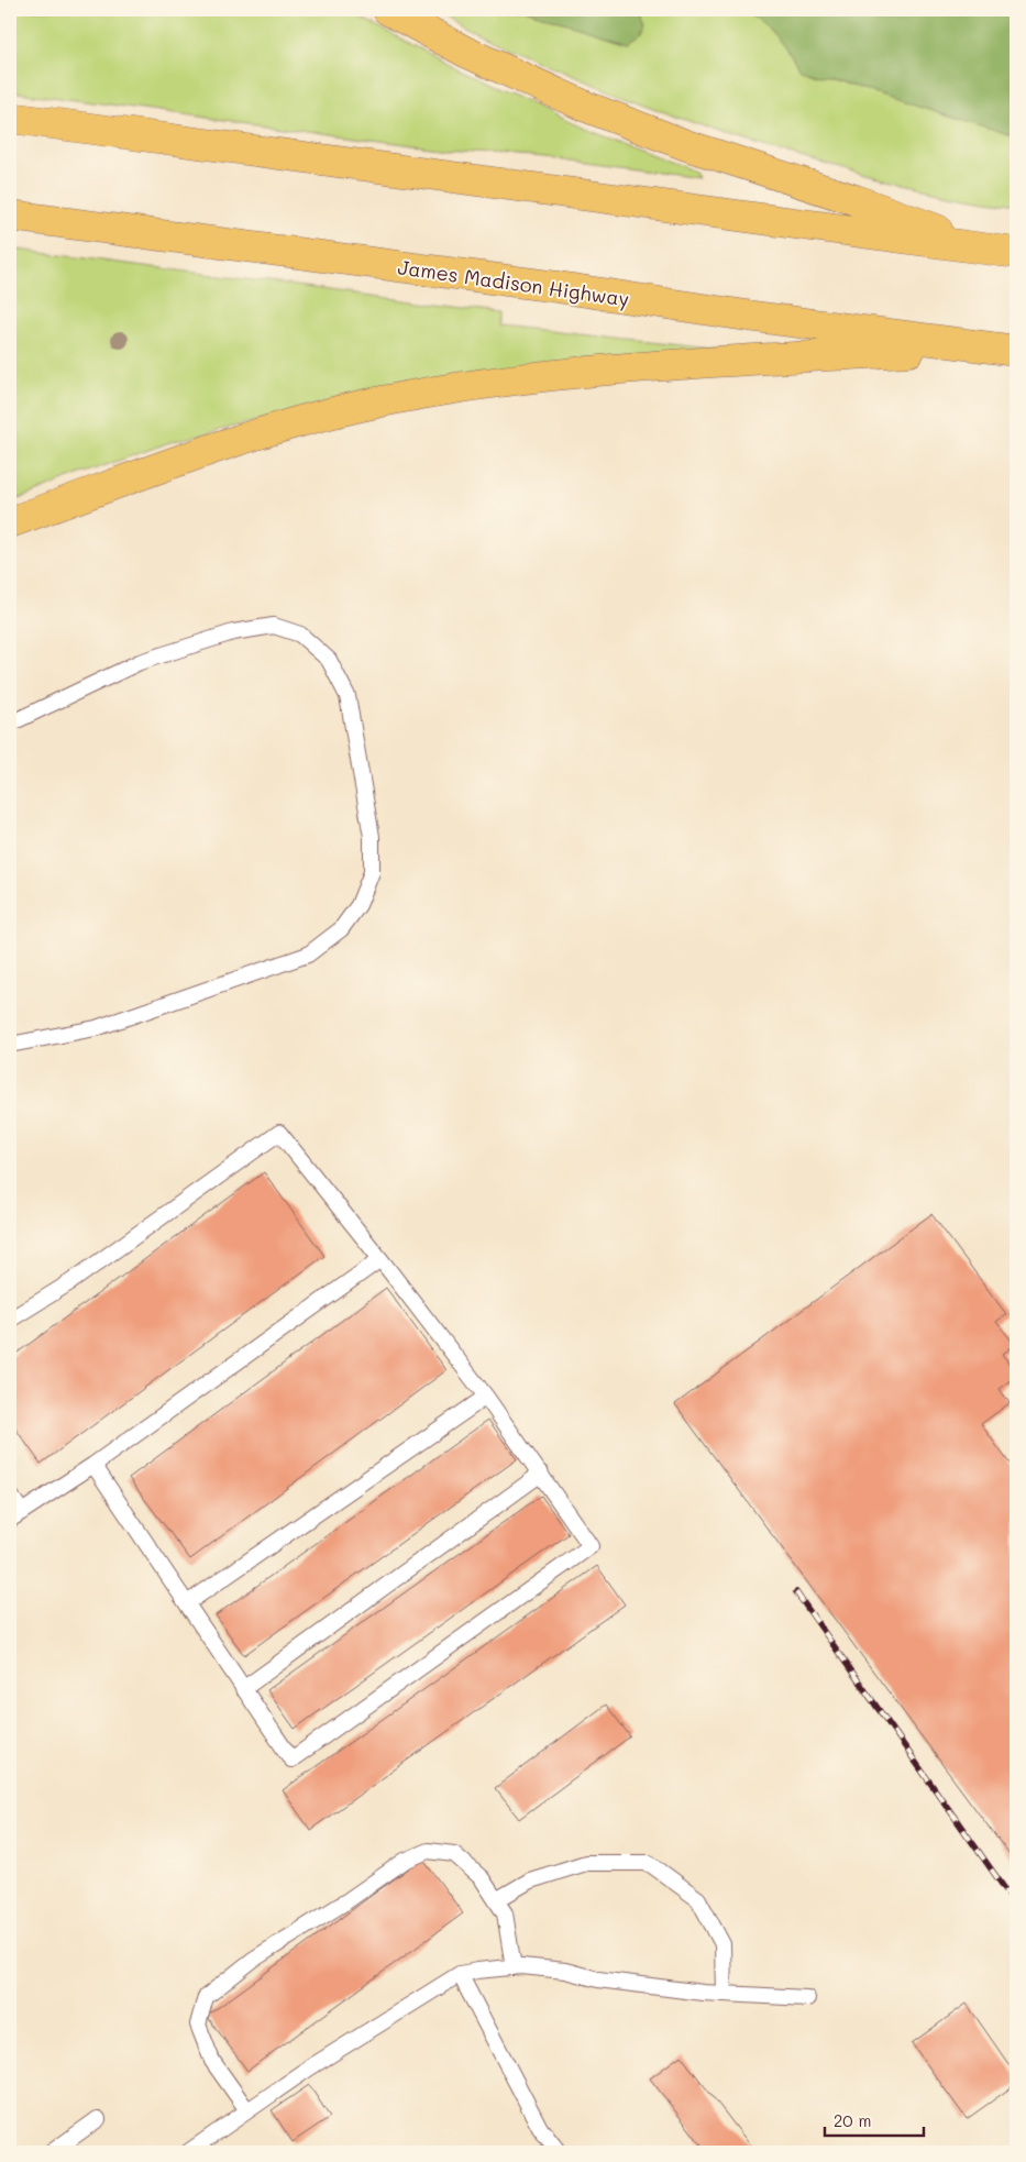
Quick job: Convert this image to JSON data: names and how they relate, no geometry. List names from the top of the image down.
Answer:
{
  "streets": {
    "highway": ["James Madison Highway"]
  },
  "scale_bar": "20 m"
}
